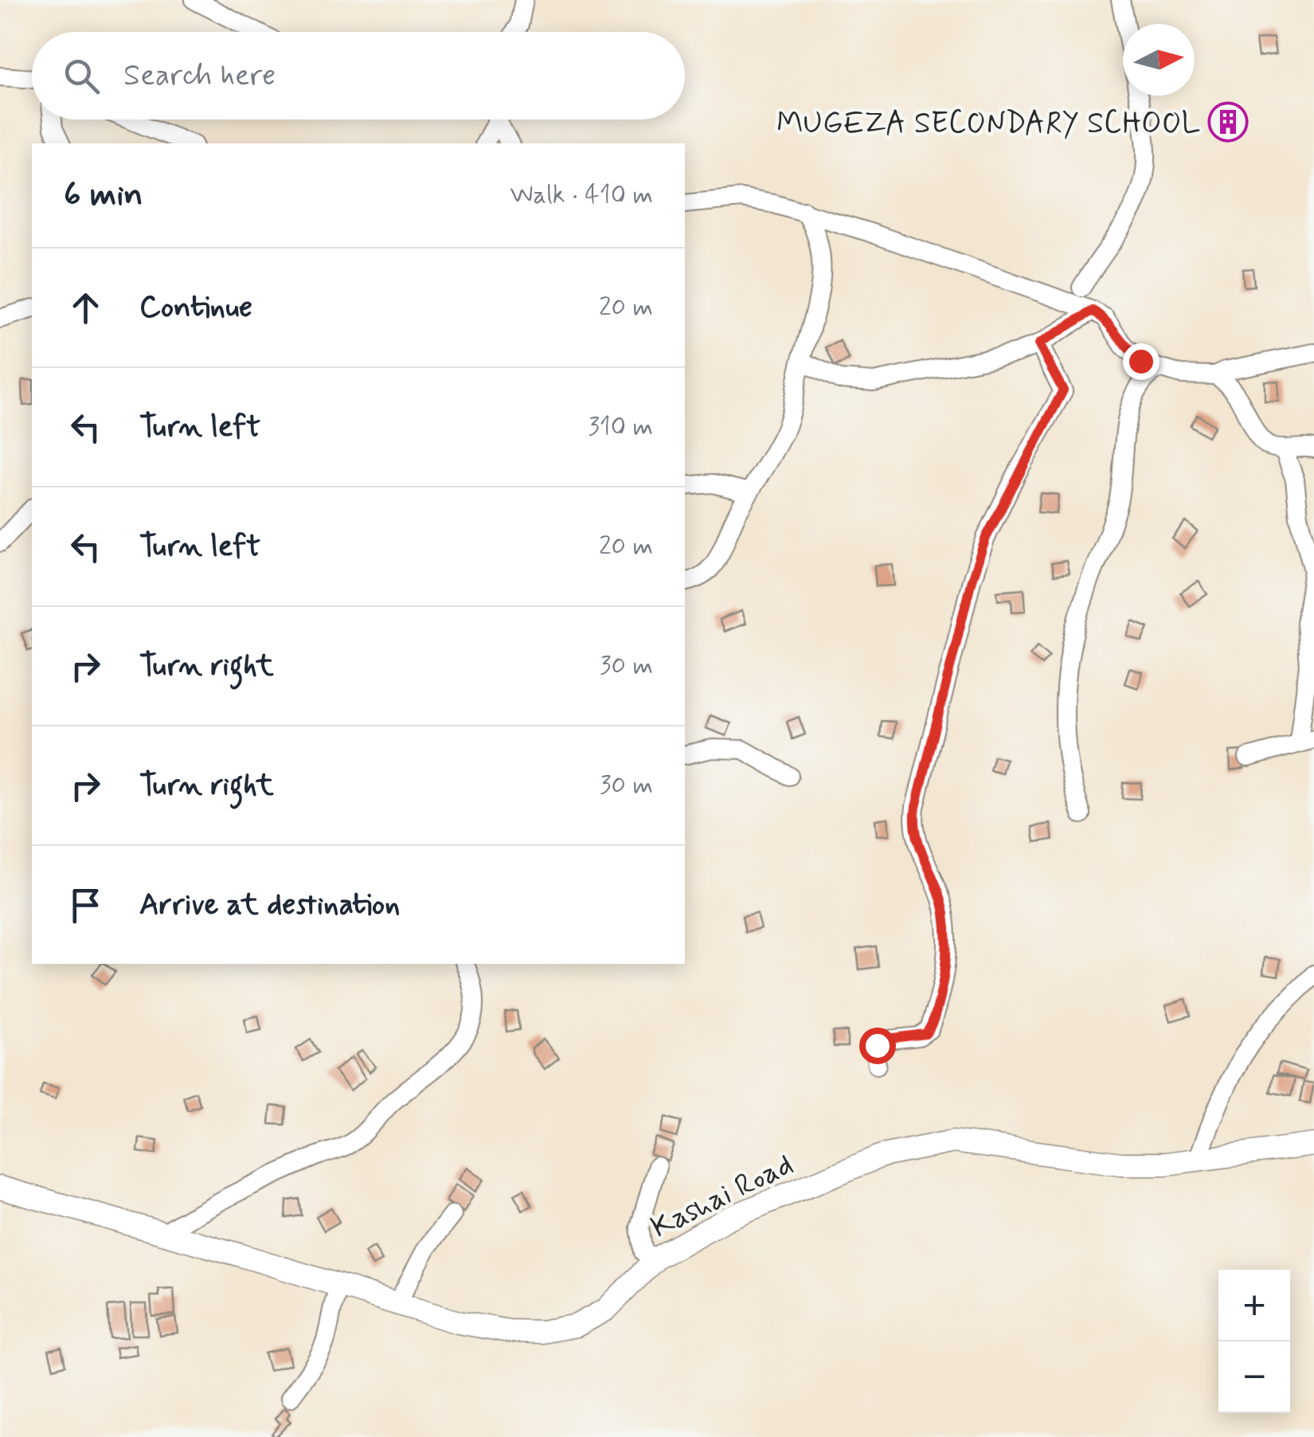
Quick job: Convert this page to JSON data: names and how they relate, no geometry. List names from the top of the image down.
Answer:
{
  "streets": {
    "street": ["Kashai Road"]
  },
  "places": {
    "building": ["MUGEZA SECONDARY SCHOOL"]
  },
  "north": "right",
  "page": {
    "search": "Search here",
    "heading": ["6 min", "Walk · 410 m"],
    "list": [
      ["Continue", "20 m"],
      ["Turn left", "310 m"],
      ["Turn left", "20 m"],
      ["Turn right", "30 m"],
      ["Turn right", "30 m"],
      "Arrive at destination"
    ],
    "map_buttons": ["+", "−"]
  }
}
